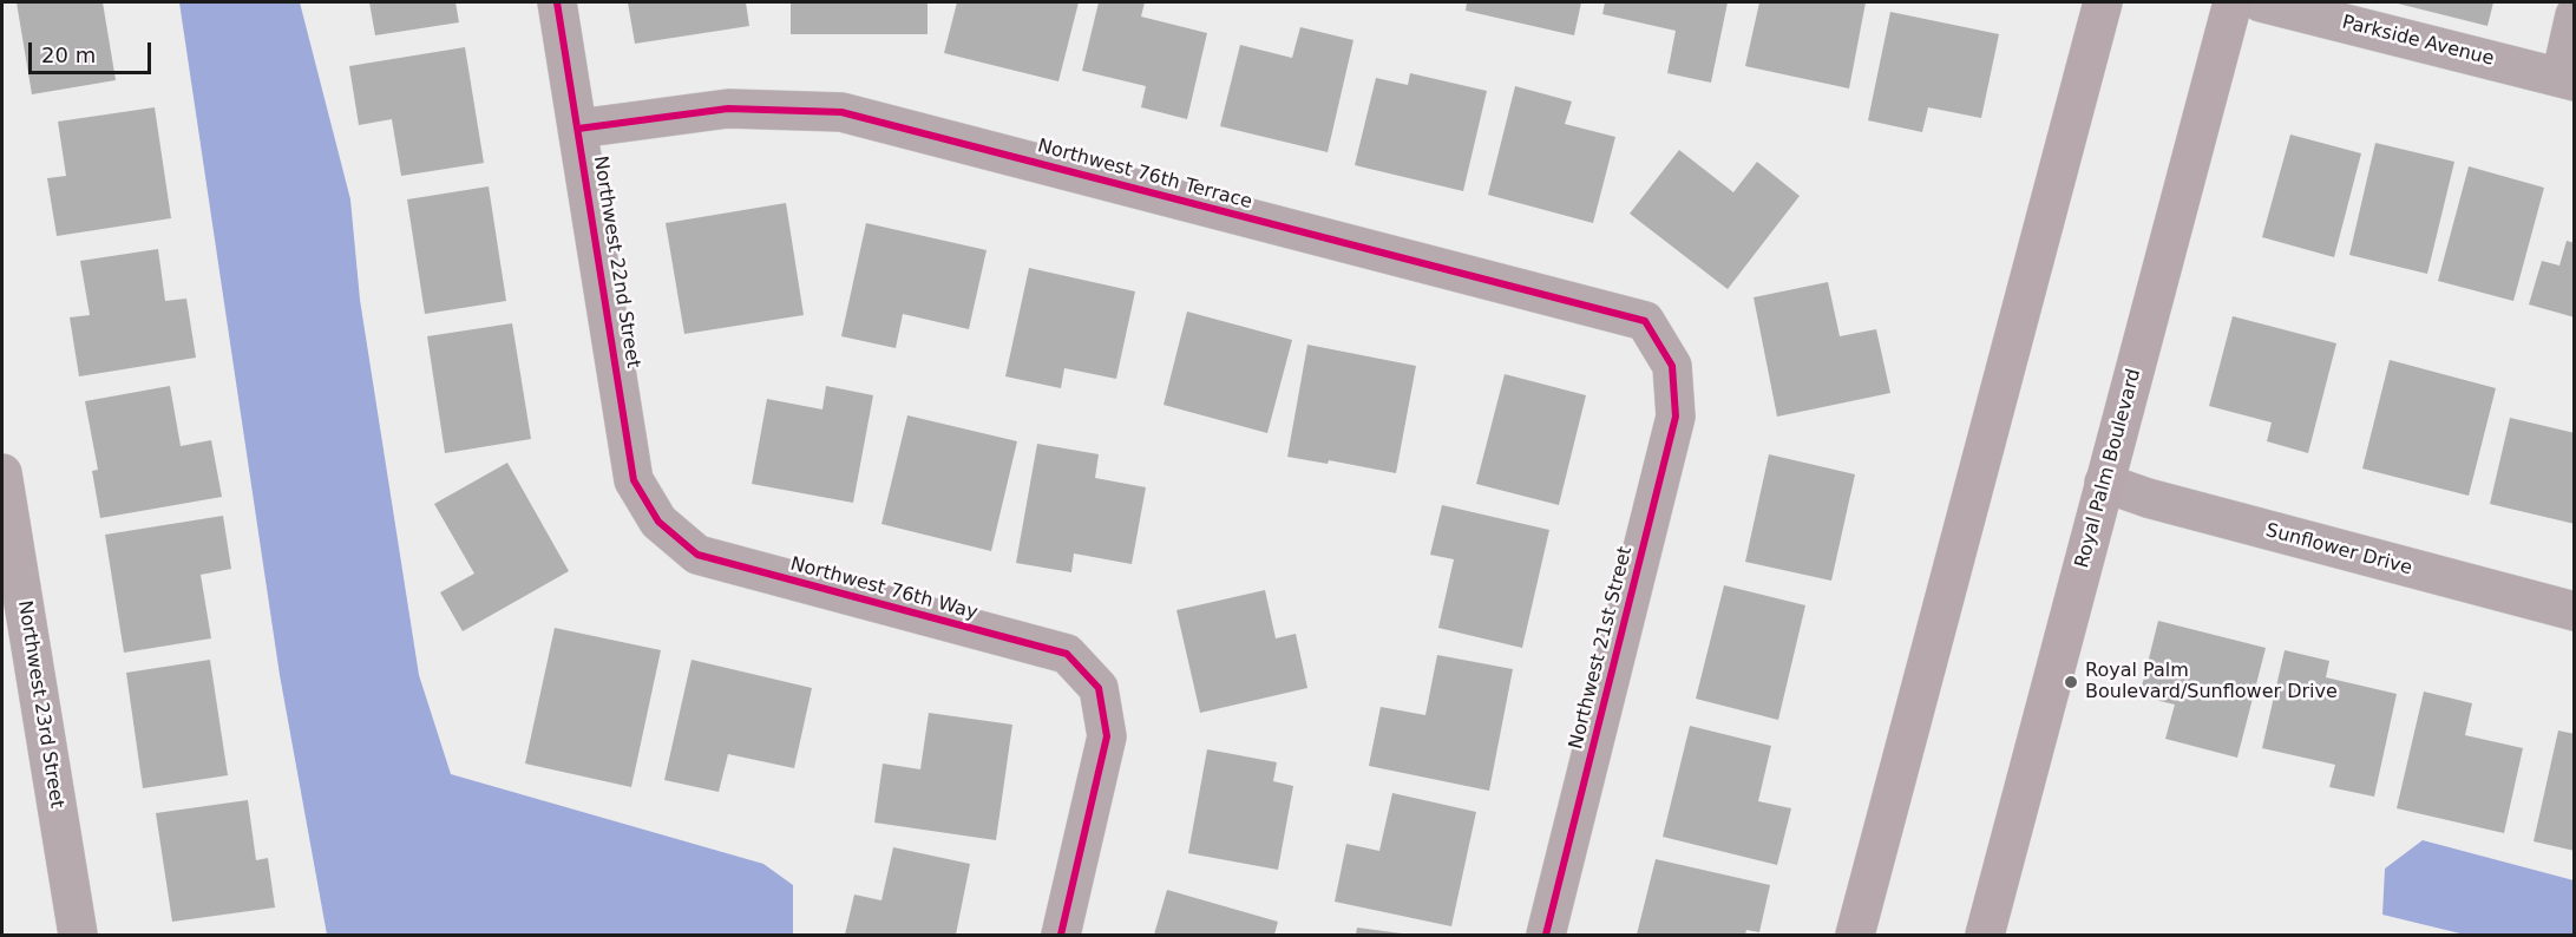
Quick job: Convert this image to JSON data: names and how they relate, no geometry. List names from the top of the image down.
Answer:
{
  "streets": {
    "main road": ["Royal Palm Boulevard"],
    "street": [
      "Parkside Avenue",
      "Northwest 76th Terrace",
      "Northwest 22nd Street",
      "Sunflower Drive",
      "Northwest 76th Way",
      "Northwest 21st Street",
      "Northwest 23rd Street"
    ]
  },
  "crossings": [
    ["Northwest 76th Terrace", "Northwest 22nd Street"],
    ["Northwest 76th Terrace", "Northwest 21st Street"],
    ["Northwest 22nd Street", "Northwest 76th Way"],
    ["Royal Palm Boulevard", "Sunflower Drive"]
  ],
  "places": ["Royal Palm Boulevard/Sunflower Drive"],
  "scale_bar": "20 m"
}
